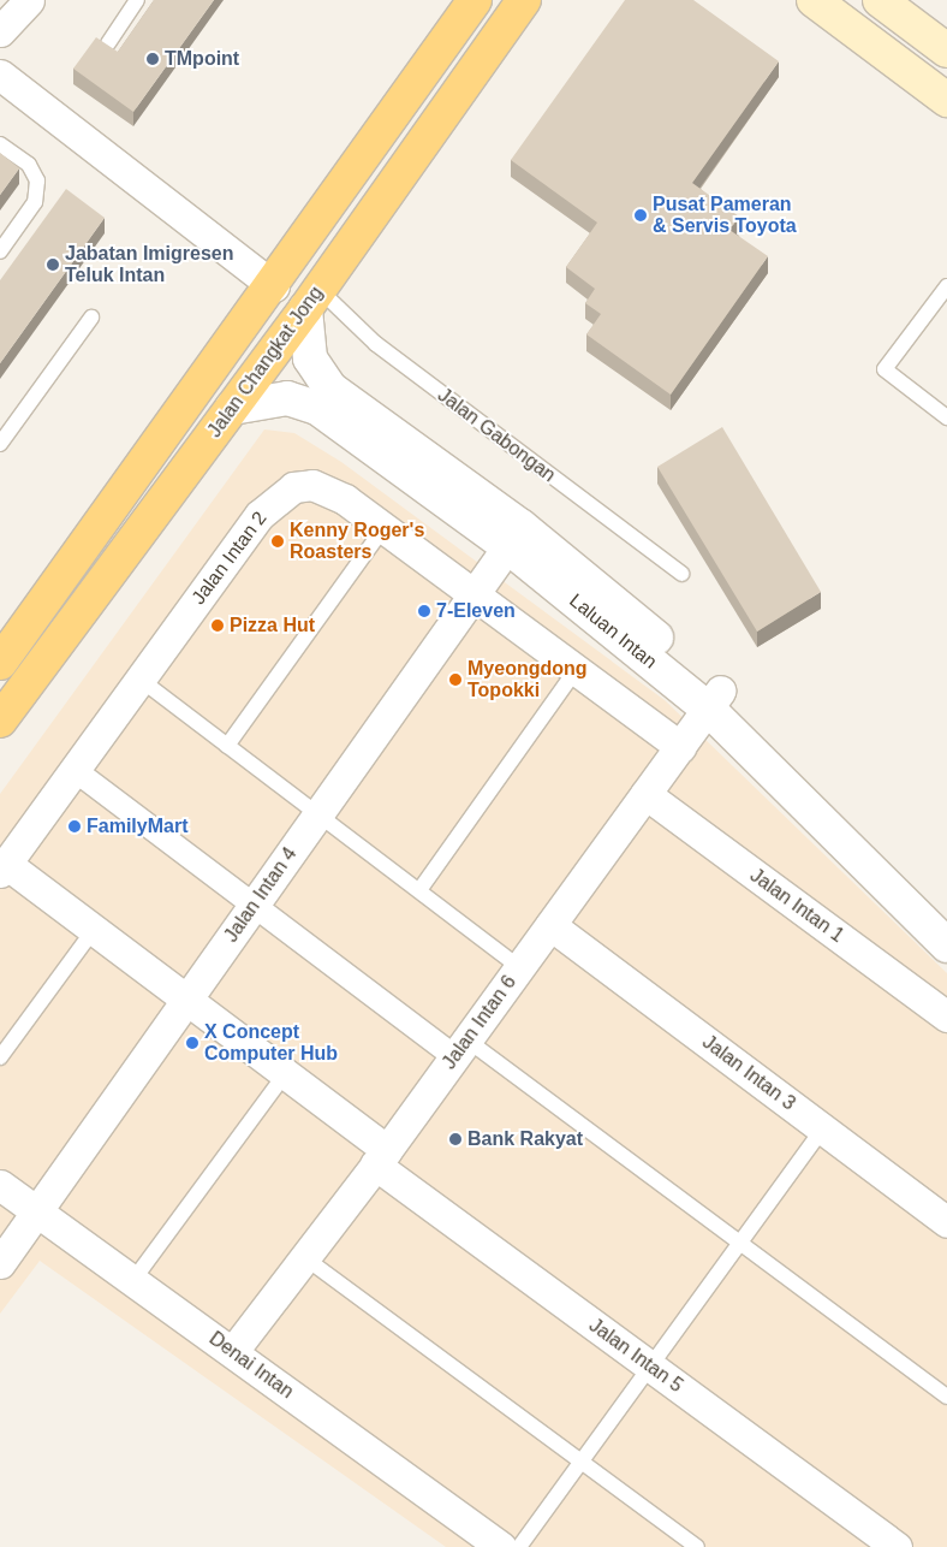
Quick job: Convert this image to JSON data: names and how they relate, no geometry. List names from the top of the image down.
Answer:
{
  "streets": {
    "highway": ["Jalan Changkat Jong"],
    "street": [
      "Jalan Intan 2",
      "Laluan Intan",
      "Jalan Intan 4",
      "Jalan Intan 1",
      "Jalan Intan 6",
      "Jalan Intan 3",
      "Jalan Intan 5",
      "Denai Intan"
    ],
    "lane": ["Jalan Gabongan"]
  },
  "crossings": [
    ["Jalan Changkat Jong", "Jalan Gabongan"],
    ["Jalan Changkat Jong", "Laluan Intan"],
    ["Jalan Gabongan", "Laluan Intan"],
    ["Jalan Intan 2", "Jalan Intan 4"],
    ["Jalan Intan 2", "Jalan Intan 6"],
    ["Jalan Intan 2", "Jalan Intan 5"],
    ["Laluan Intan", "Jalan Intan 4"],
    ["Laluan Intan", "Jalan Intan 6"],
    ["Jalan Intan 4", "Jalan Intan 5"],
    ["Jalan Intan 4", "Denai Intan"],
    ["Jalan Intan 1", "Jalan Intan 6"],
    ["Jalan Intan 6", "Jalan Intan 3"],
    ["Jalan Intan 6", "Jalan Intan 5"],
    ["Jalan Intan 6", "Denai Intan"]
  ],
  "places": [
    "TMpoint",
    "Pusat Pameran & Servis Toyota",
    "Jabatan Imigresen Teluk Intan",
    "Kenny Roger's Roasters",
    "7-Eleven",
    "Pizza Hut",
    "Myeongdong Topokki",
    "FamilyMart",
    "X Concept Computer Hub",
    "Bank Rakyat"
  ]
}
